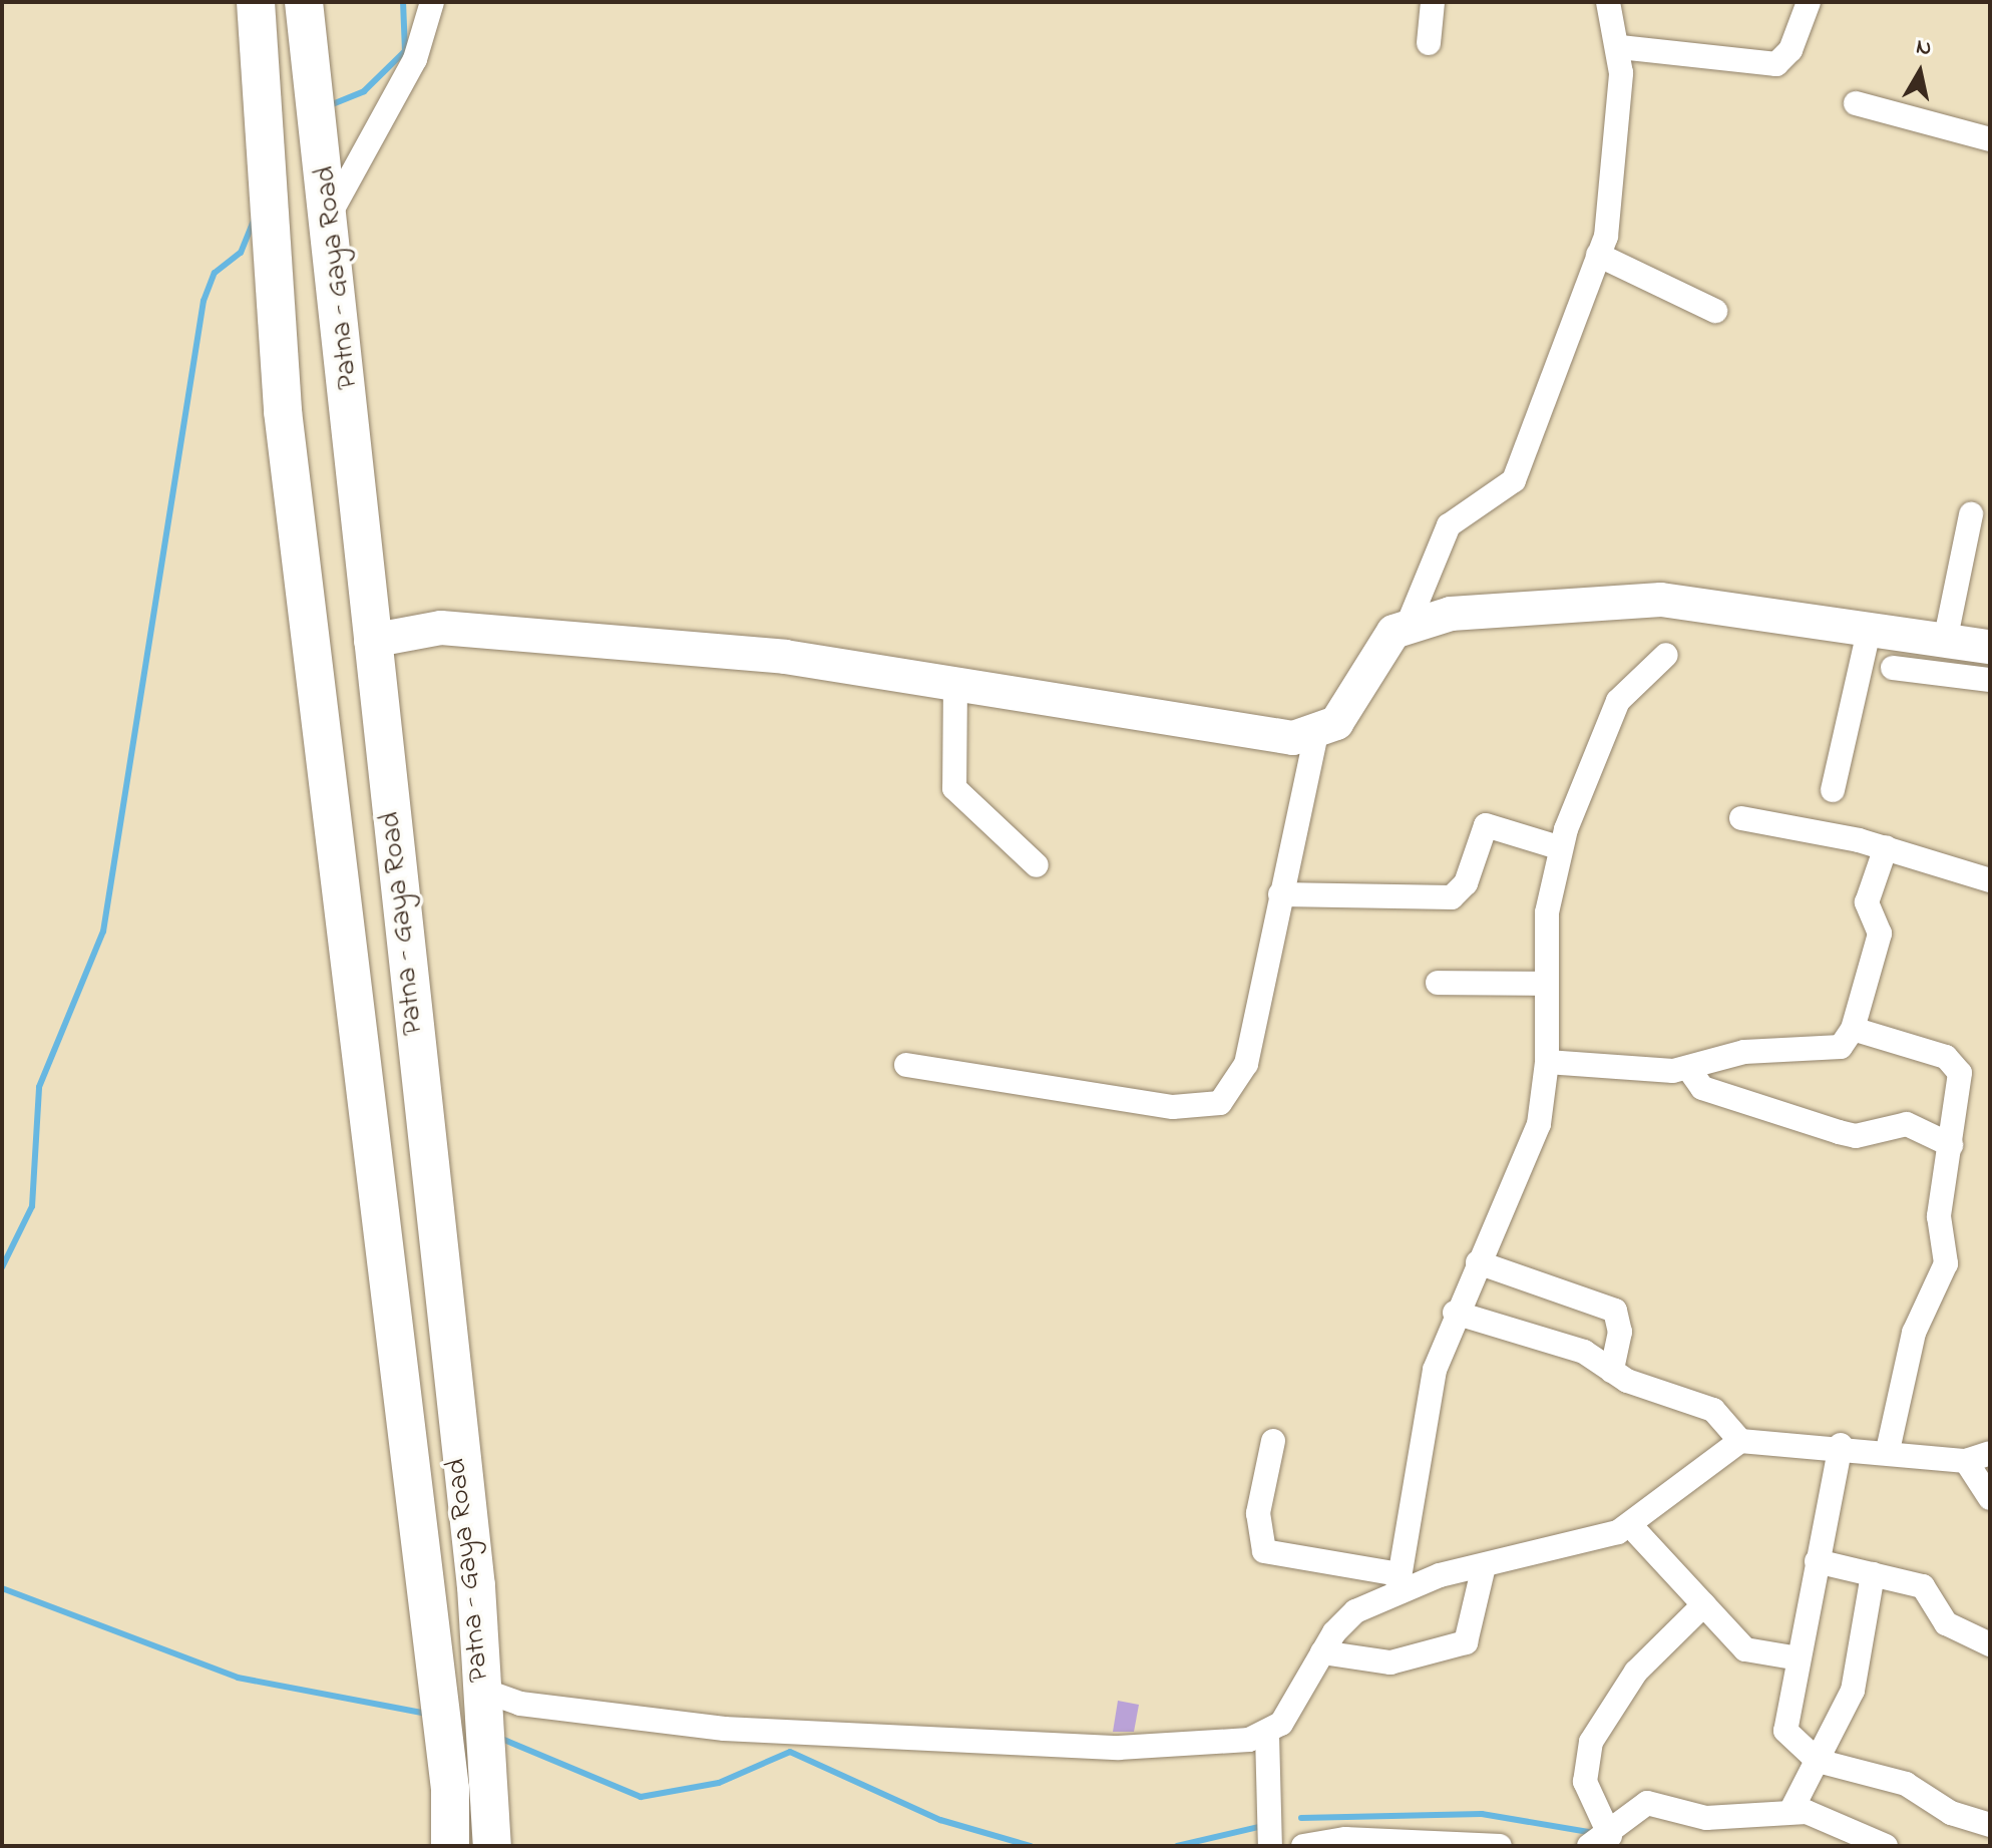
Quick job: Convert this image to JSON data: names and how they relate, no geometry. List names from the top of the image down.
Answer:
{
  "streets": {
    "main road": ["Patna - Gaya Road"]
  },
  "north": "top"
}
